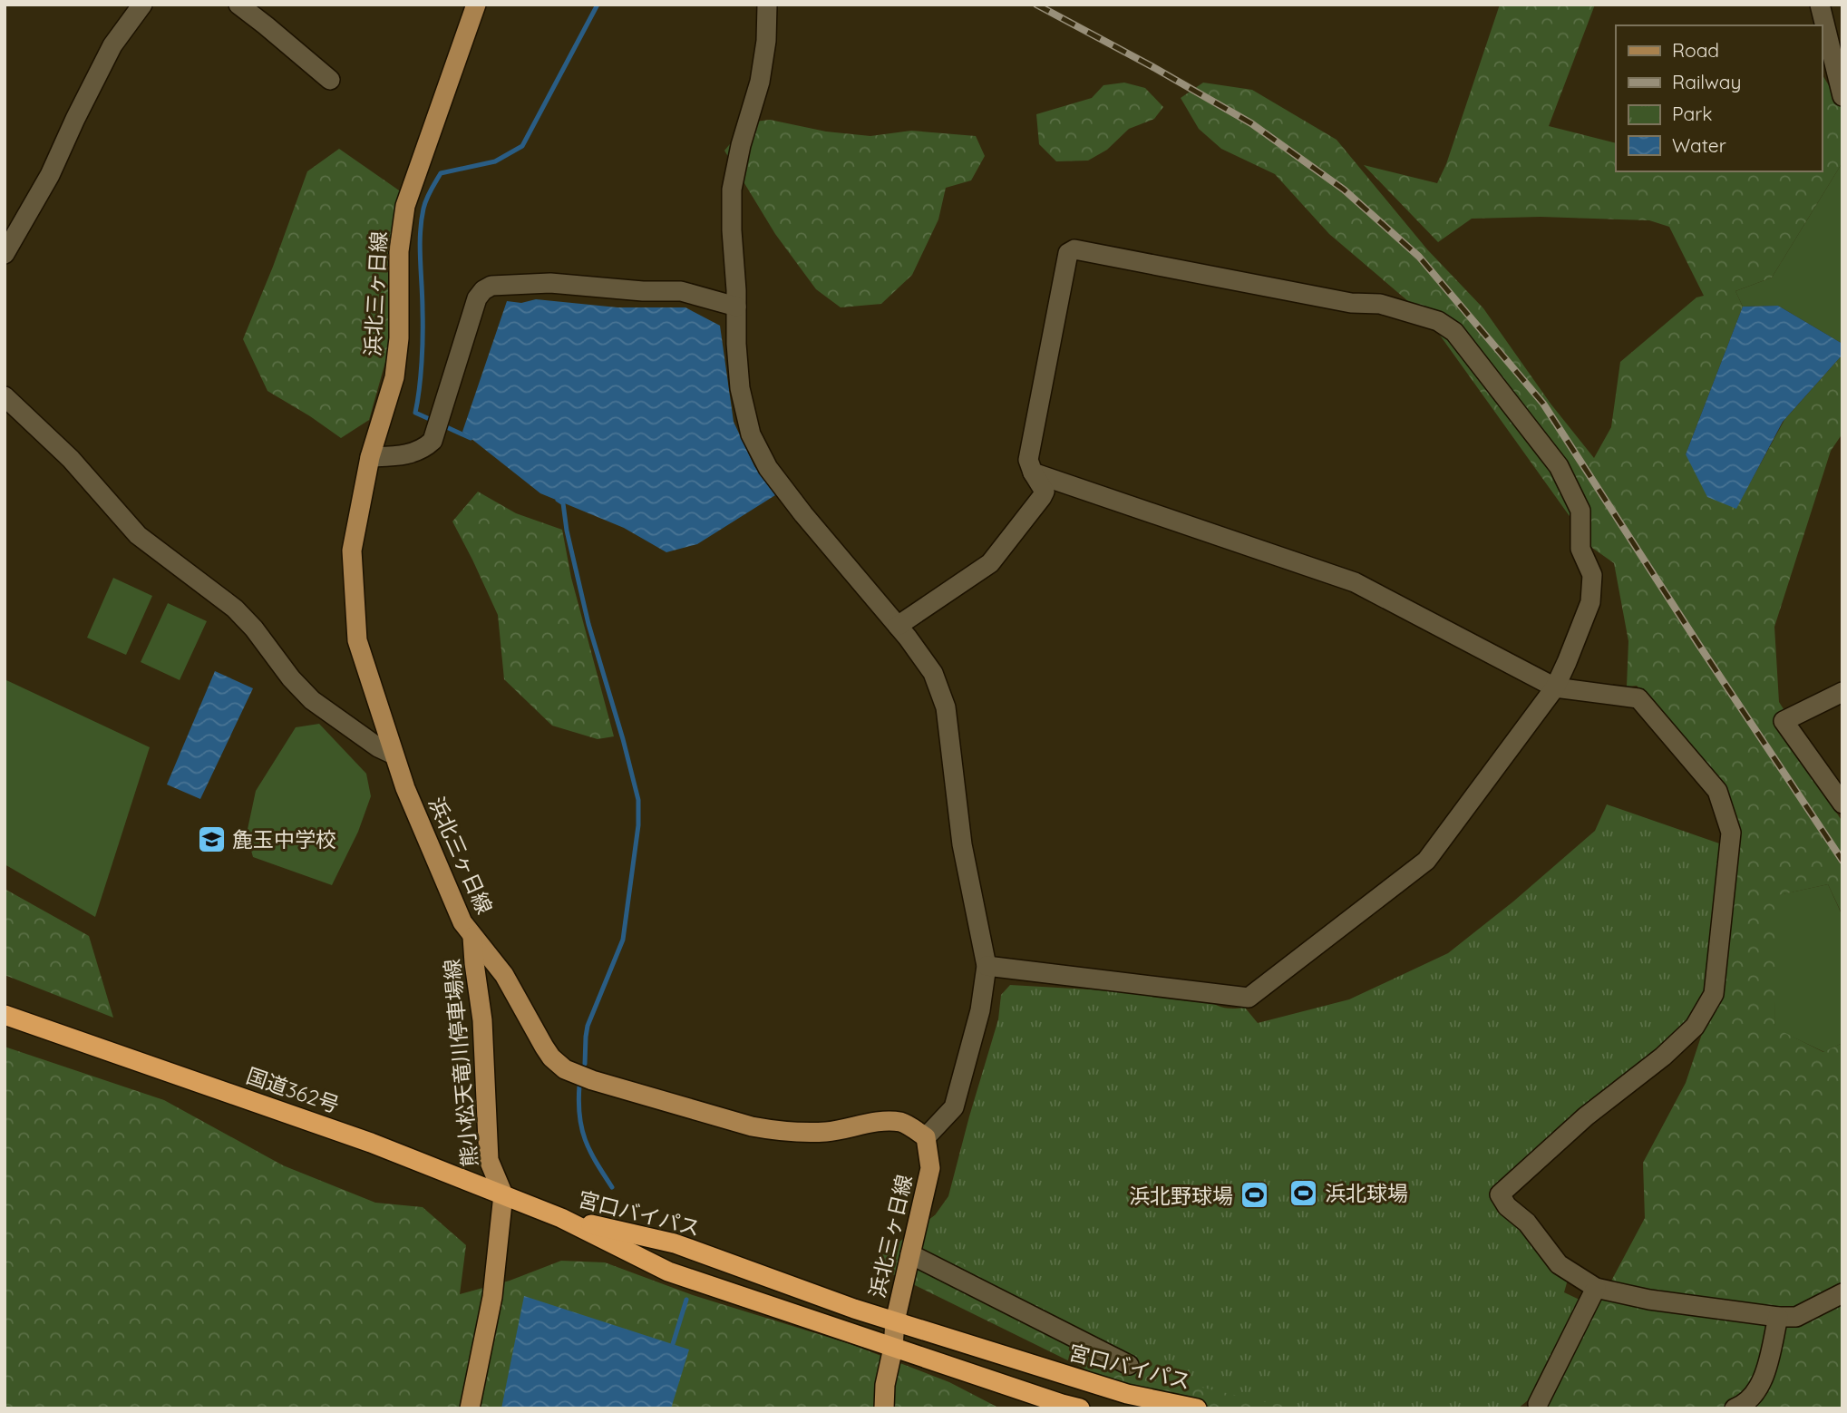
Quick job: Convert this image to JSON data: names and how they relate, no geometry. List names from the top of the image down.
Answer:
{
  "streets": {
    "highway": ["国道362号", "宮口バイパス"],
    "main road": ["浜北三ヶ日線", "熊小松天竜川停車場線"]
  },
  "crossings": [
    ["浜北三ヶ日線", "熊小松天竜川停車場線"],
    ["浜北三ヶ日線", "宮口バイパス"],
    ["熊小松天竜川停車場線", "国道362号"],
    ["国道362号", "宮口バイパス"]
  ],
  "places": {
    "school or university": ["麁玉中学校"],
    "sports": ["浜北球場", "浜北野球場"]
  },
  "legend": [
    "Road",
    "Railway",
    "Park",
    "Water"
  ]
}
